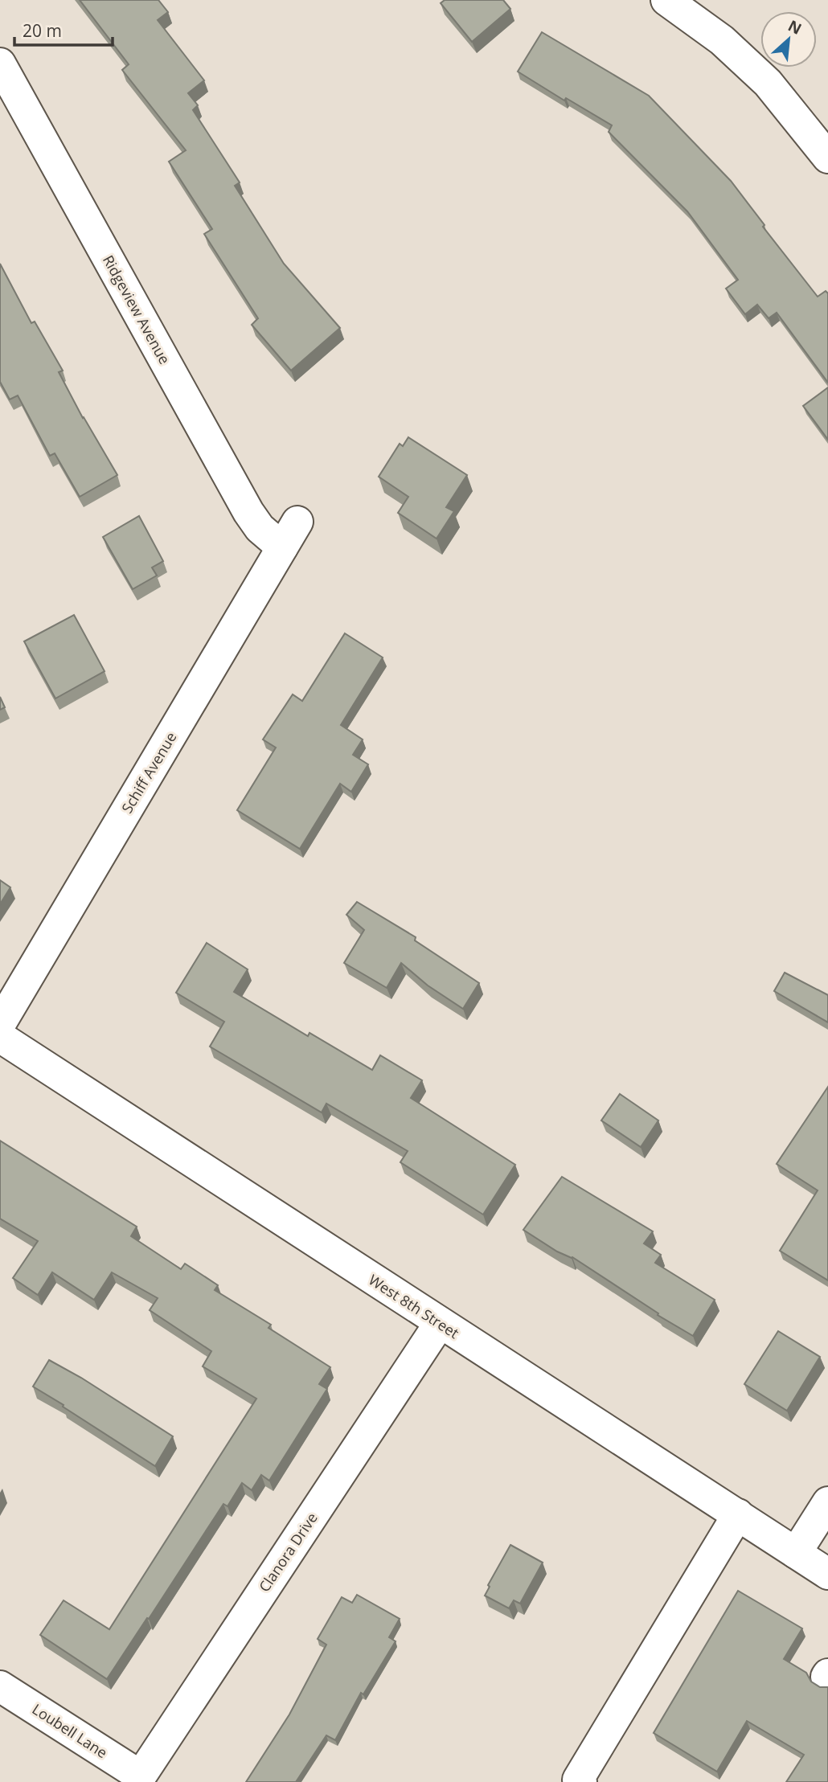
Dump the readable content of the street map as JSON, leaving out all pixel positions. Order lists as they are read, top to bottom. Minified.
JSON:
{"streets":{"street":["Ridgeview Avenue","Schiff Avenue","West 8th Street","Clanora Drive","Loubell Lane"]},"crossings":[["Ridgeview Avenue","Schiff Avenue"],["West 8th Street","Clanora Drive"],["Clanora Drive","Loubell Lane"]],"scale_bar":"20 m","north":"top right"}
